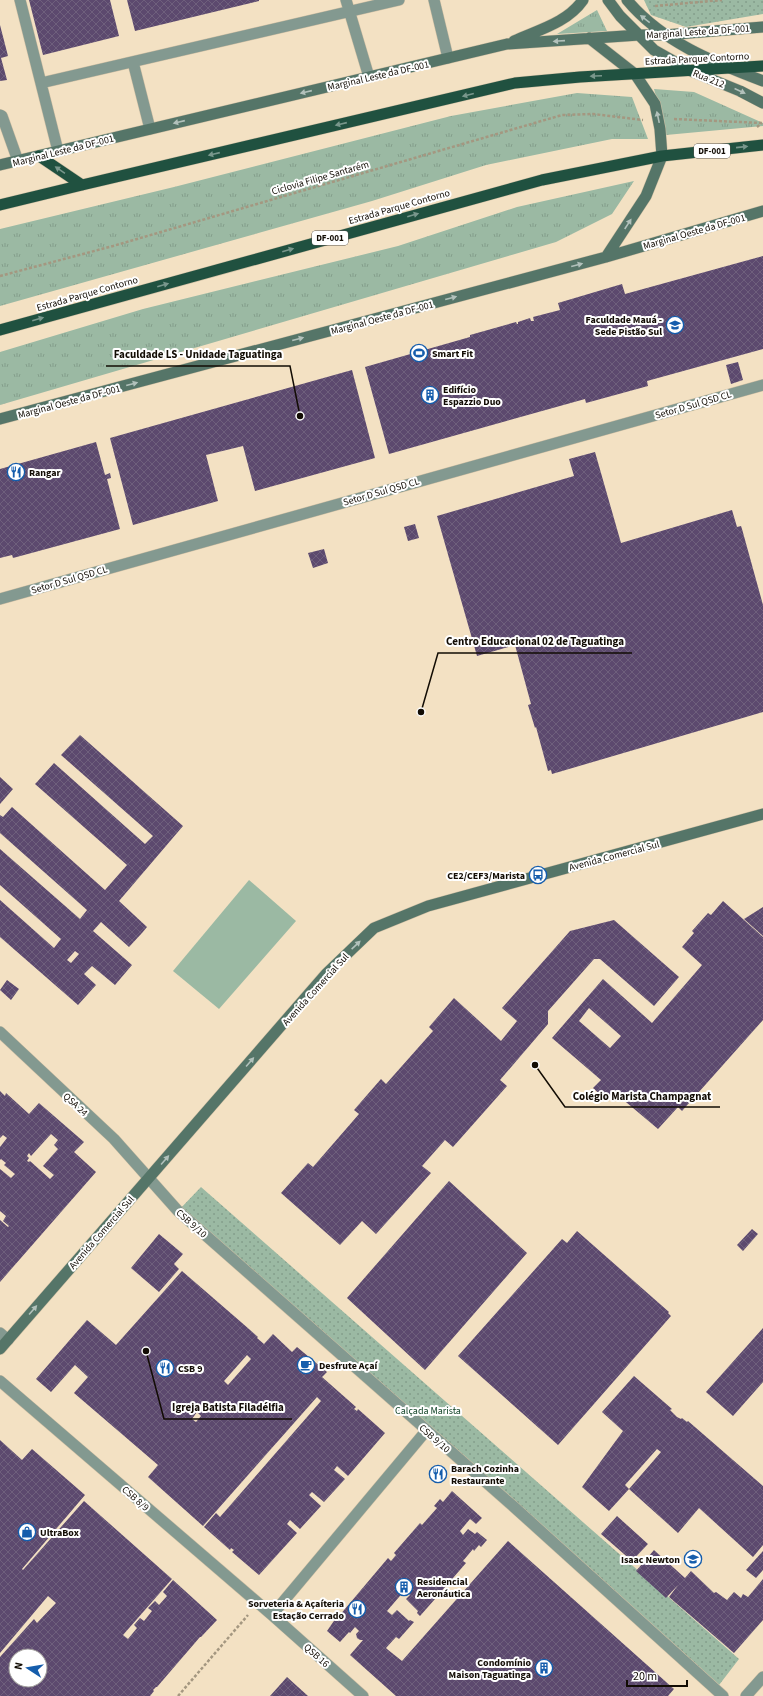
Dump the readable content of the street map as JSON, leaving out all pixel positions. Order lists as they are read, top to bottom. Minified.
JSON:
{"streets":{"highway":["Estrada Parque Contorno","DF-001"],"main road":["Marginal Leste da DF-001","Rua 212","Marginal Oeste da DF-001","Avenida Comercial Sul"],"street":["Setor D Sul QSD CL","QSA 24","CSB 9/10","CSB 8/9","QSB 16"],"path":["Ciclovia Filipe Santarém"]},"crossings":[["Marginal Leste da DF-001","Rua 212"],["Estrada Parque Contorno","Rua 212"],["Avenida Comercial Sul","QSA 24"],["Avenida Comercial Sul","CSB 9/10"],["QSA 24","CSB 9/10"],["CSB 8/9","QSB 16"]],"one_way":["Marginal Leste da DF-001","Marginal Oeste da DF-001","Avenida Comercial Sul"],"parks":["Calçada Marista"],"places":{"school or university":["Faculdade Mauá - Sede Pistão Sul","Isaac Newton"],"sports":["Smart Fit"],"building":["Edifício Espazzio Duo","Residencial Aeronáutica","Condomínio Maison Taguatinga"],"other":["Faculdade LS - Unidade Taguatinga","Centro Educacional 02 de Taguatinga","Colégio Marista Champagnat","Igreja Batista Filadélfia"],"restaurant":["Rangar","CSB 9","Barach Cozinha Restaurante","Sorveteria & Açaíteria Estação Cerrado"],"bus stop":["CE2/CEF3/Marista"],"cafe":["Desfrute Açaí"],"shop":["UltraBox"]},"scale_bar":"20 m","north":"left"}
